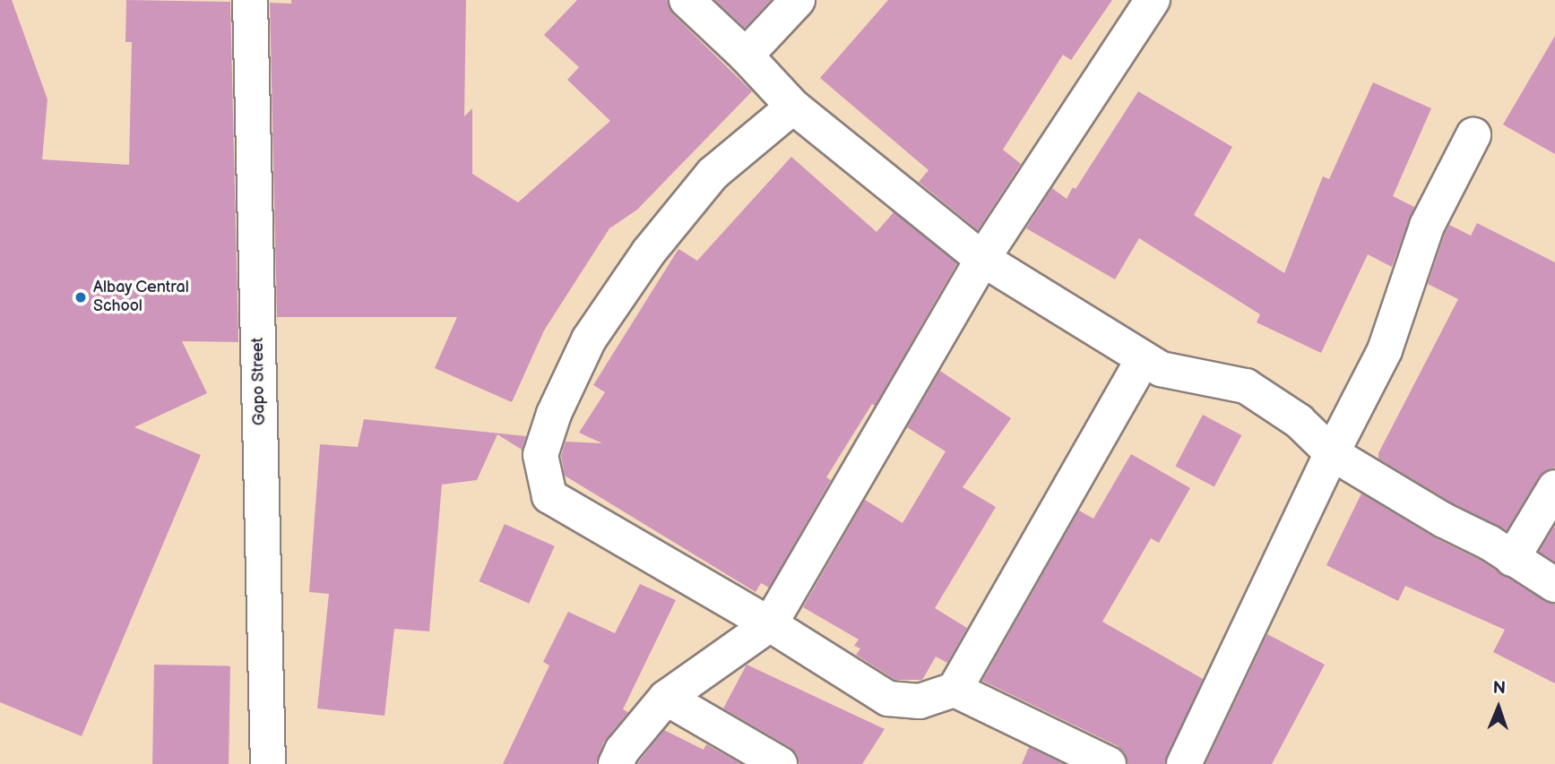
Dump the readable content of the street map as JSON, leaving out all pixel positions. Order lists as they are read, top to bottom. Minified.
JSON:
{"streets":{"street":["Gapo Street"]},"places":["Albay Central School"],"north":"top"}
